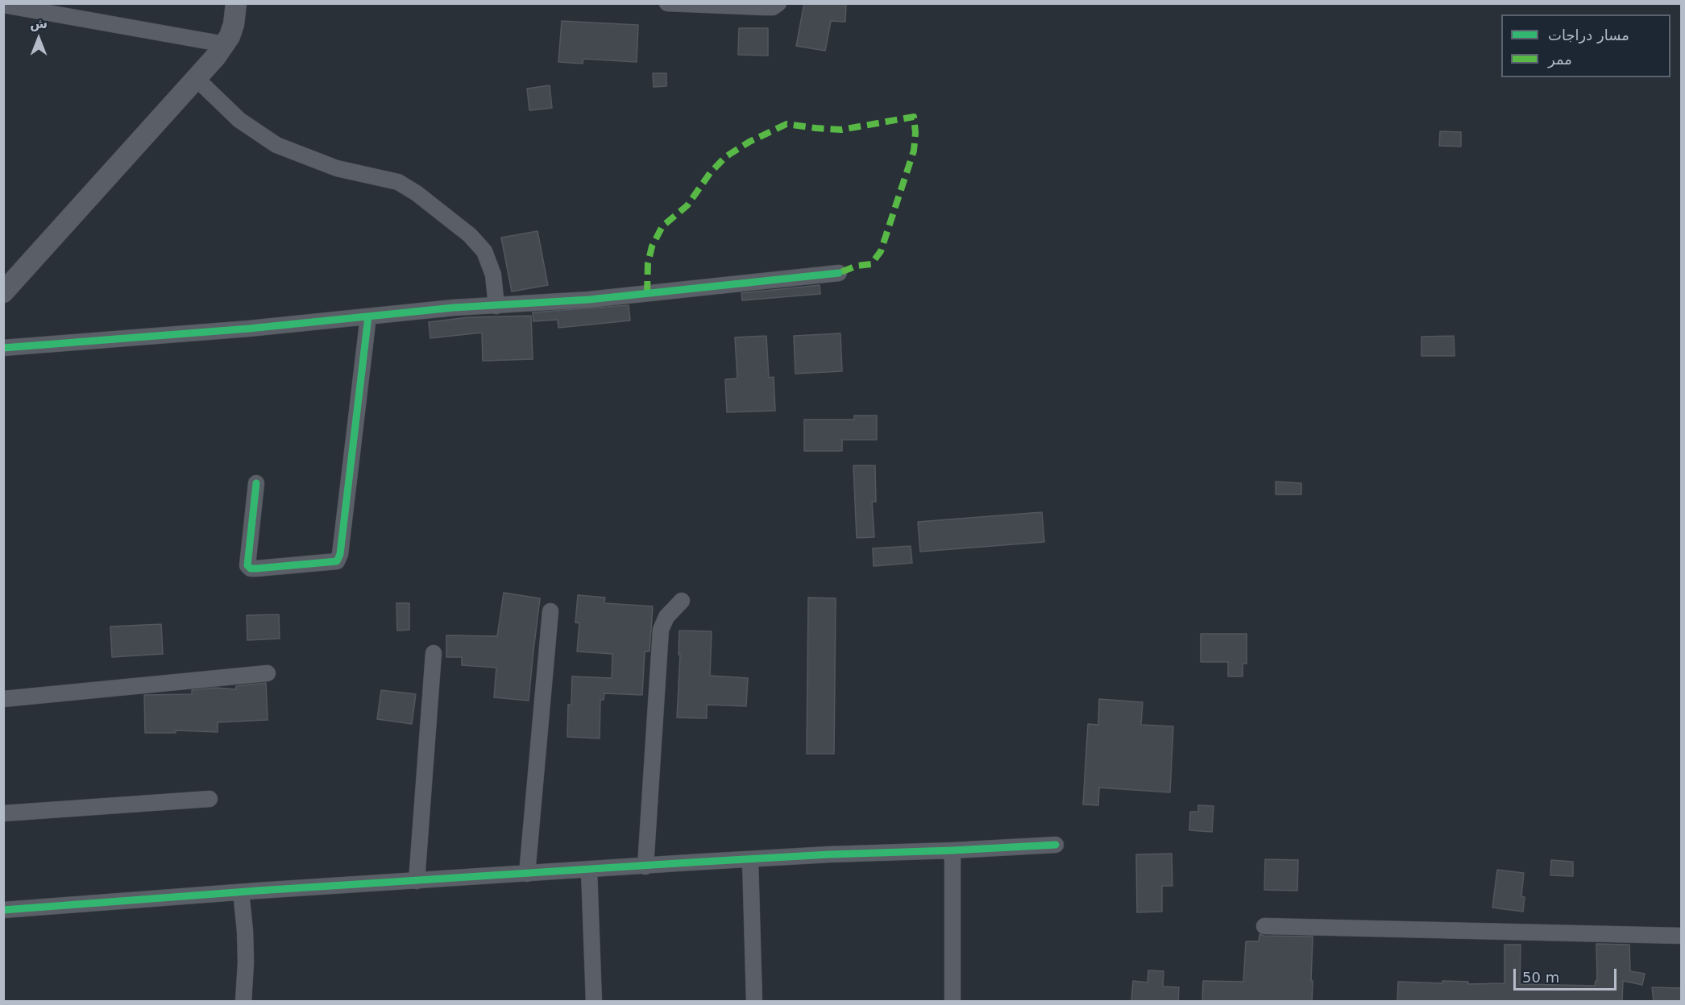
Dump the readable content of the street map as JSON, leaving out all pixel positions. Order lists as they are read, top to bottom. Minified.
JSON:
{"legend":["مسار دراجات","ممر"],"scale_bar":"50 m","north":"top"}
